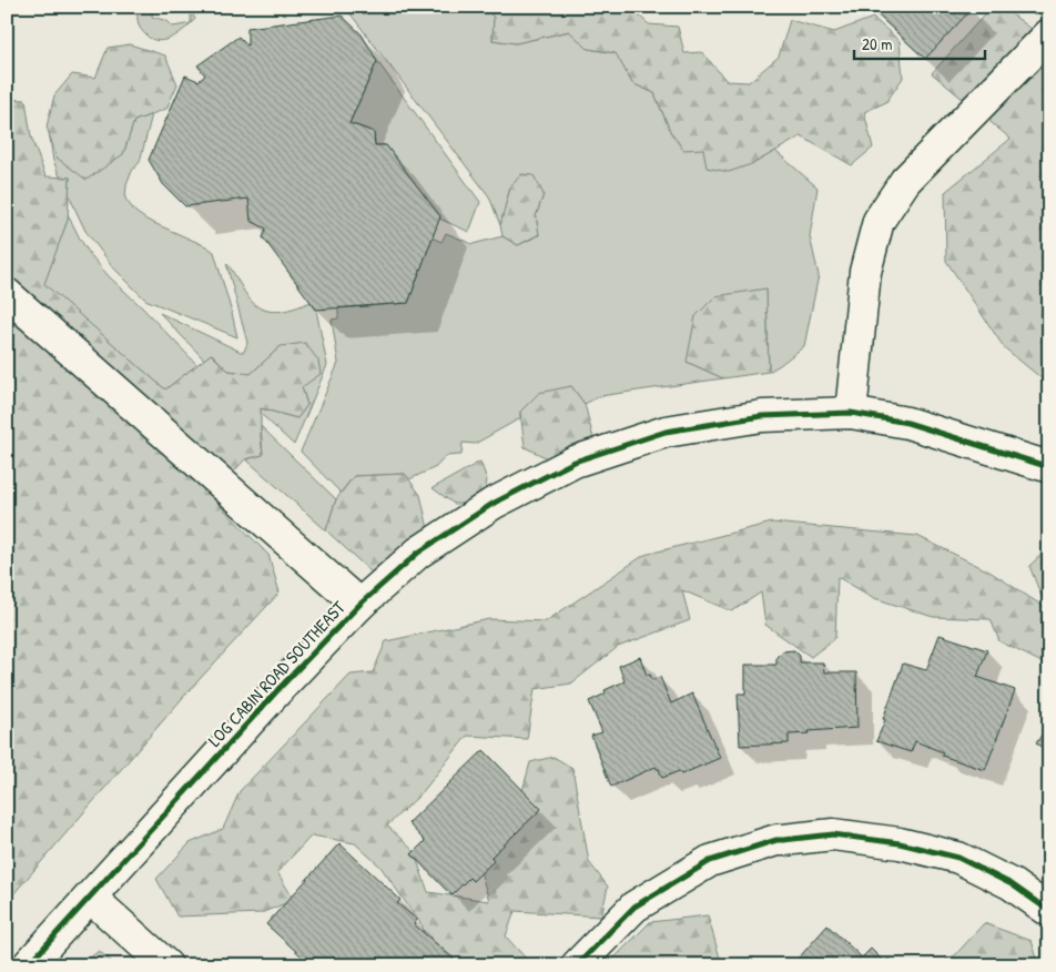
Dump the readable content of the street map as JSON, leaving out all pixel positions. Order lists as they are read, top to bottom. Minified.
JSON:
{"streets":{"street":["LOG CABIN ROAD SOUTHEAST"]},"scale_bar":"20 m"}
